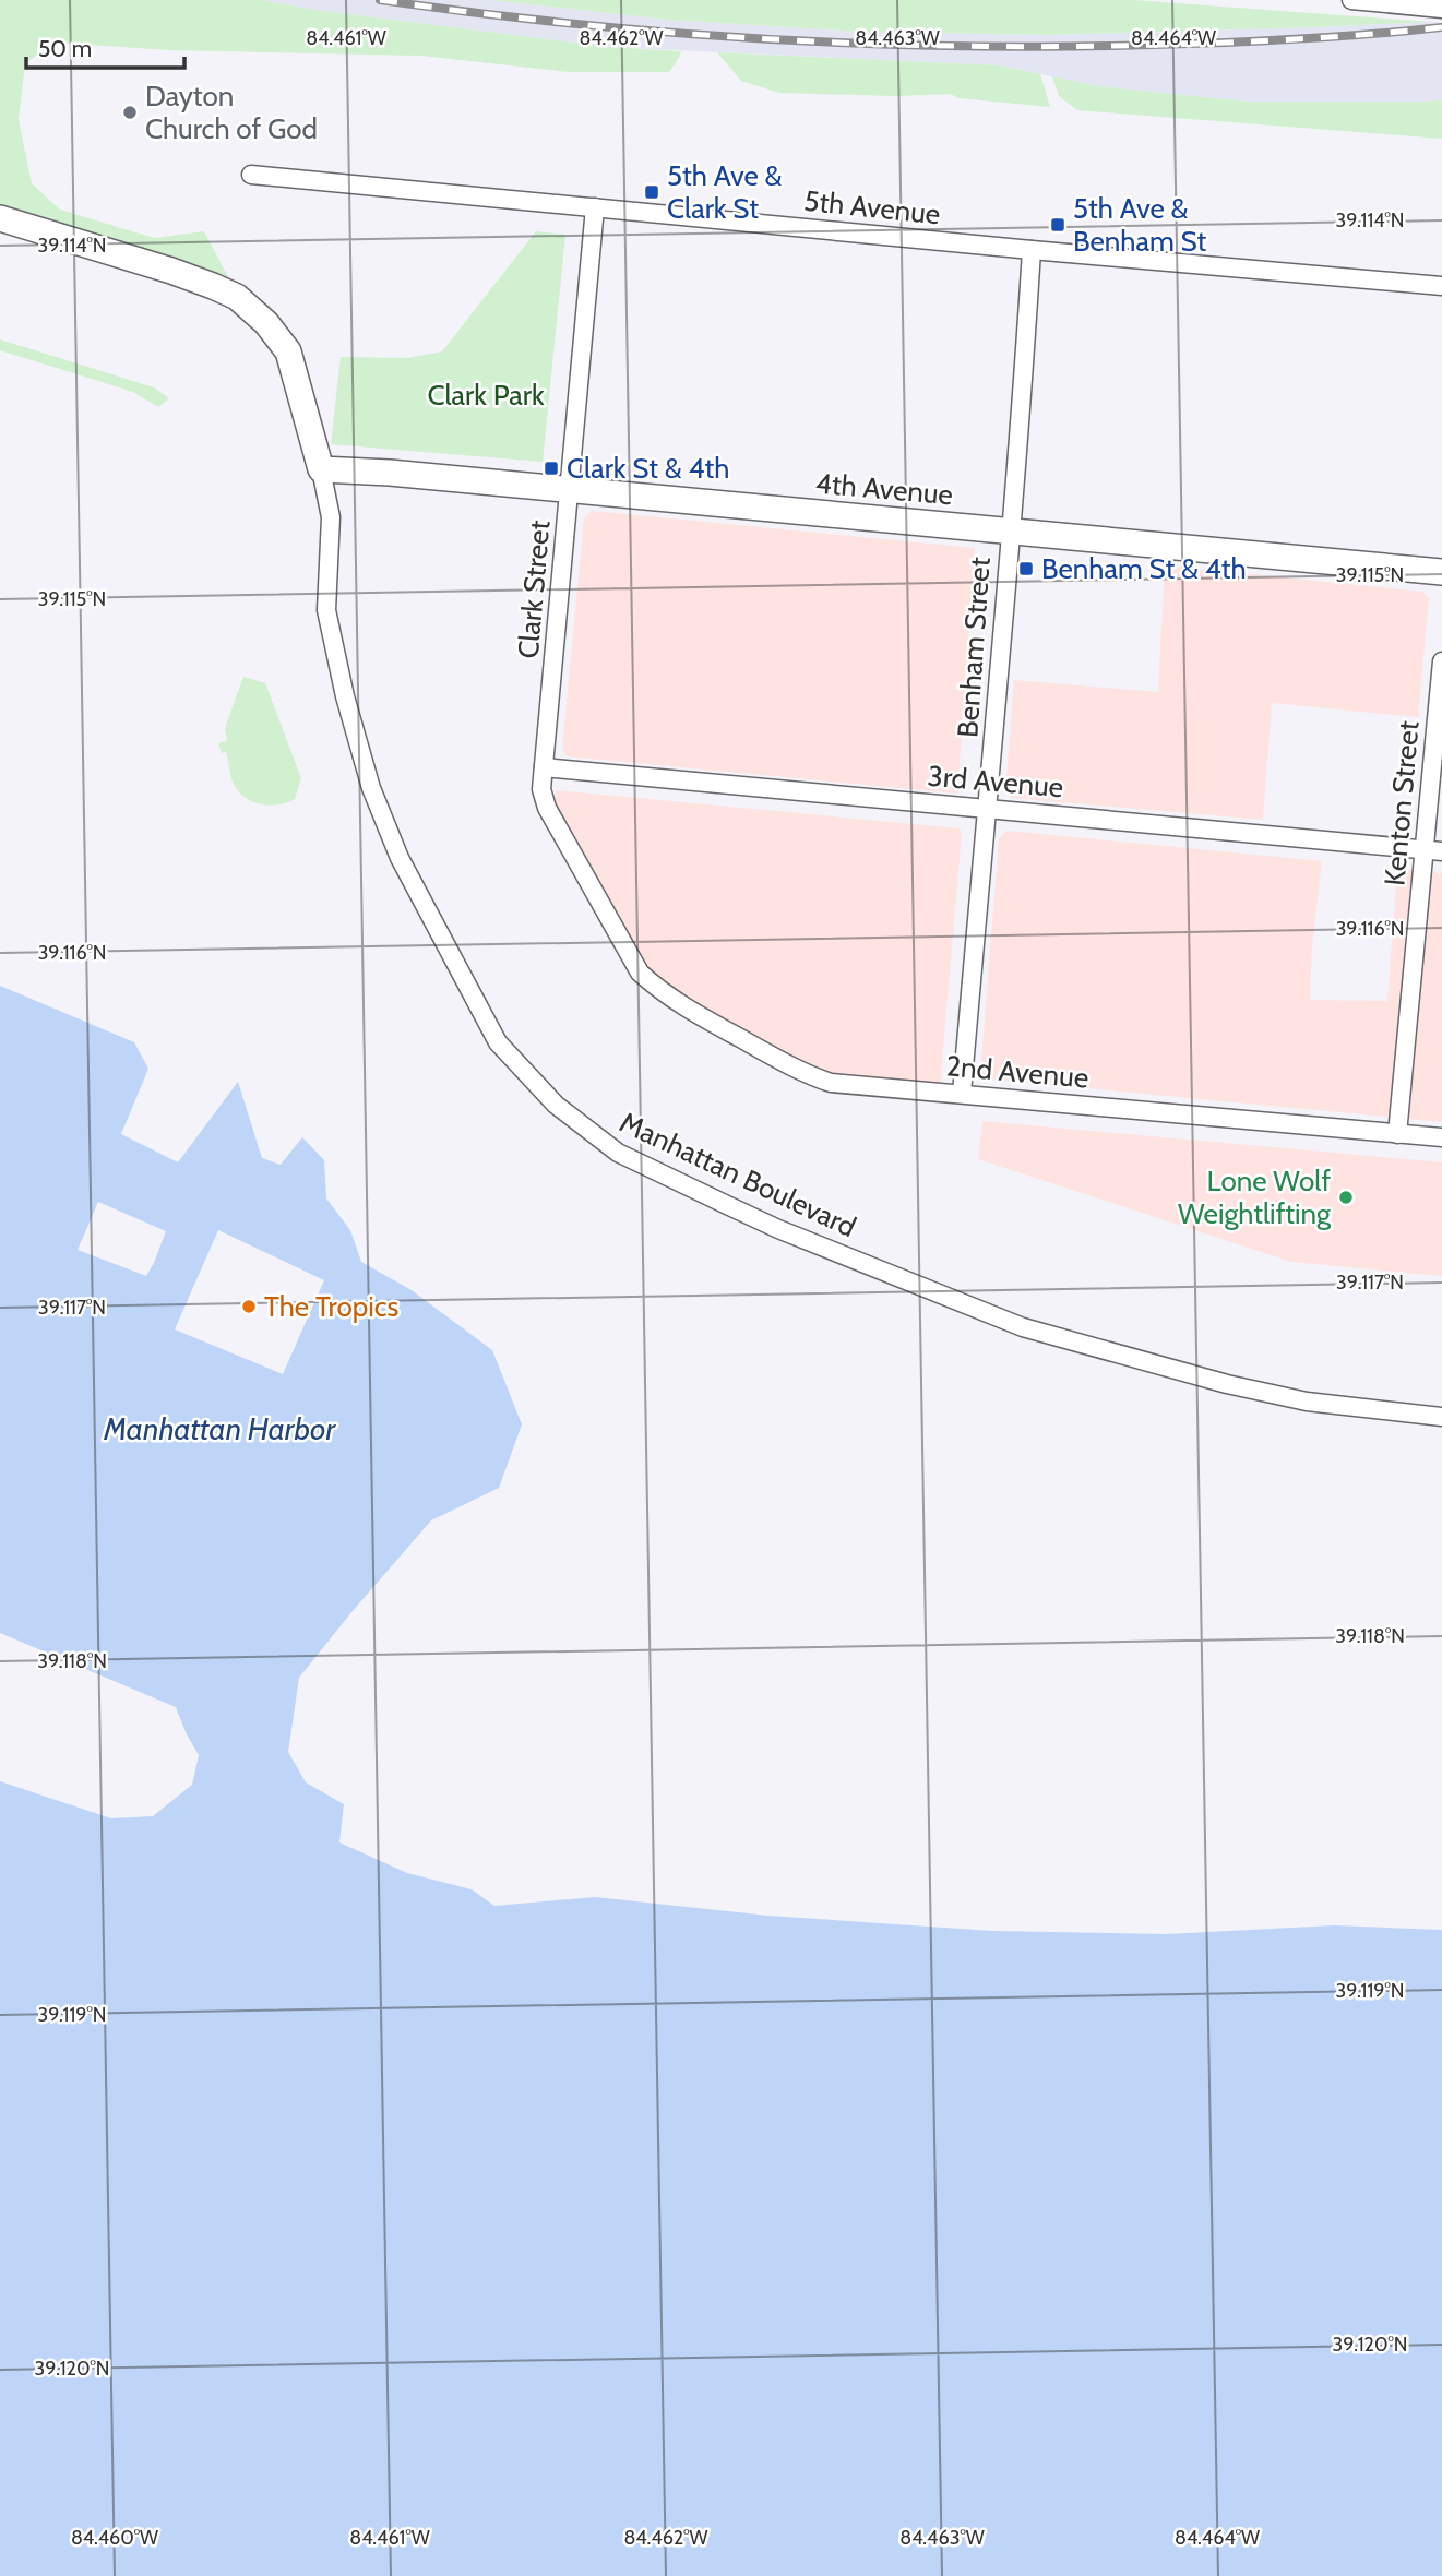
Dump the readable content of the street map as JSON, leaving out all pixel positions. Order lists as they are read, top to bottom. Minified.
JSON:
{"streets":{"street":["5th Avenue","4th Avenue","Clark Street","Benham Street","3rd Avenue","Kenton Street","2nd Avenue","Manhattan Boulevard"]},"crossings":[["5th Avenue","Clark Street"],["5th Avenue","Benham Street"],["4th Avenue","Clark Street"],["4th Avenue","Benham Street"],["4th Avenue","Manhattan Boulevard"],["Clark Street","3rd Avenue"],["Clark Street","2nd Avenue"],["Benham Street","3rd Avenue"],["Benham Street","2nd Avenue"],["3rd Avenue","Kenton Street"],["Kenton Street","2nd Avenue"]],"water":["Manhattan Harbor"],"parks":["Clark Park"],"places":{"other":["Dayton Church of God","Lone Wolf Weightlifting","The Tropics"],"transit":["5th Ave & Clark St","5th Ave & Benham St","Clark St & 4th","Benham St & 4th"]},"scale_bar":"50 m","coordinates":["84.461°W","84.462°W","84.463°W","84.464°W","39.114°N","39.115°N","39.116°N","39.117°N","39.118°N","39.119°N","39.120°N","84.460°W"]}
